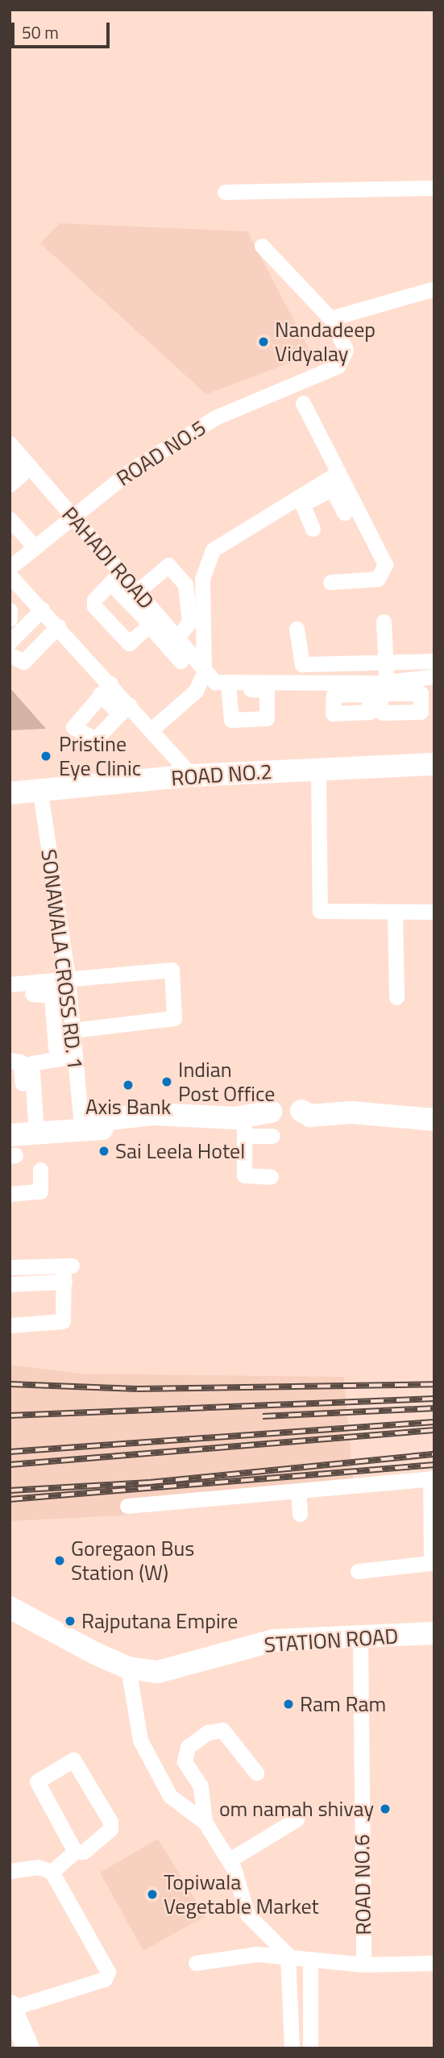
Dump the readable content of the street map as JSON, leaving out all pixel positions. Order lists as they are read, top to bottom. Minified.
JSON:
{"streets":{"street":["ROAD NO.5","PAHADI ROAD","ROAD NO.2","SONAWALA CROSS RD. 1","STATION ROAD","ROAD NO.6"]},"crossings":[["ROAD NO.5","PAHADI ROAD"],["ROAD NO.2","SONAWALA CROSS RD. 1"],["STATION ROAD","ROAD NO.6"]],"places":["Nandadeep Vidyalay","Pristine Eye Clinic","Indian Post Office","Axis Bank","Sai Leela Hotel","Goregaon Bus Station (W)","Rajputana Empire","Ram Ram","om namah shivay","Topiwala Vegetable Market"],"scale_bar":"50 m"}
